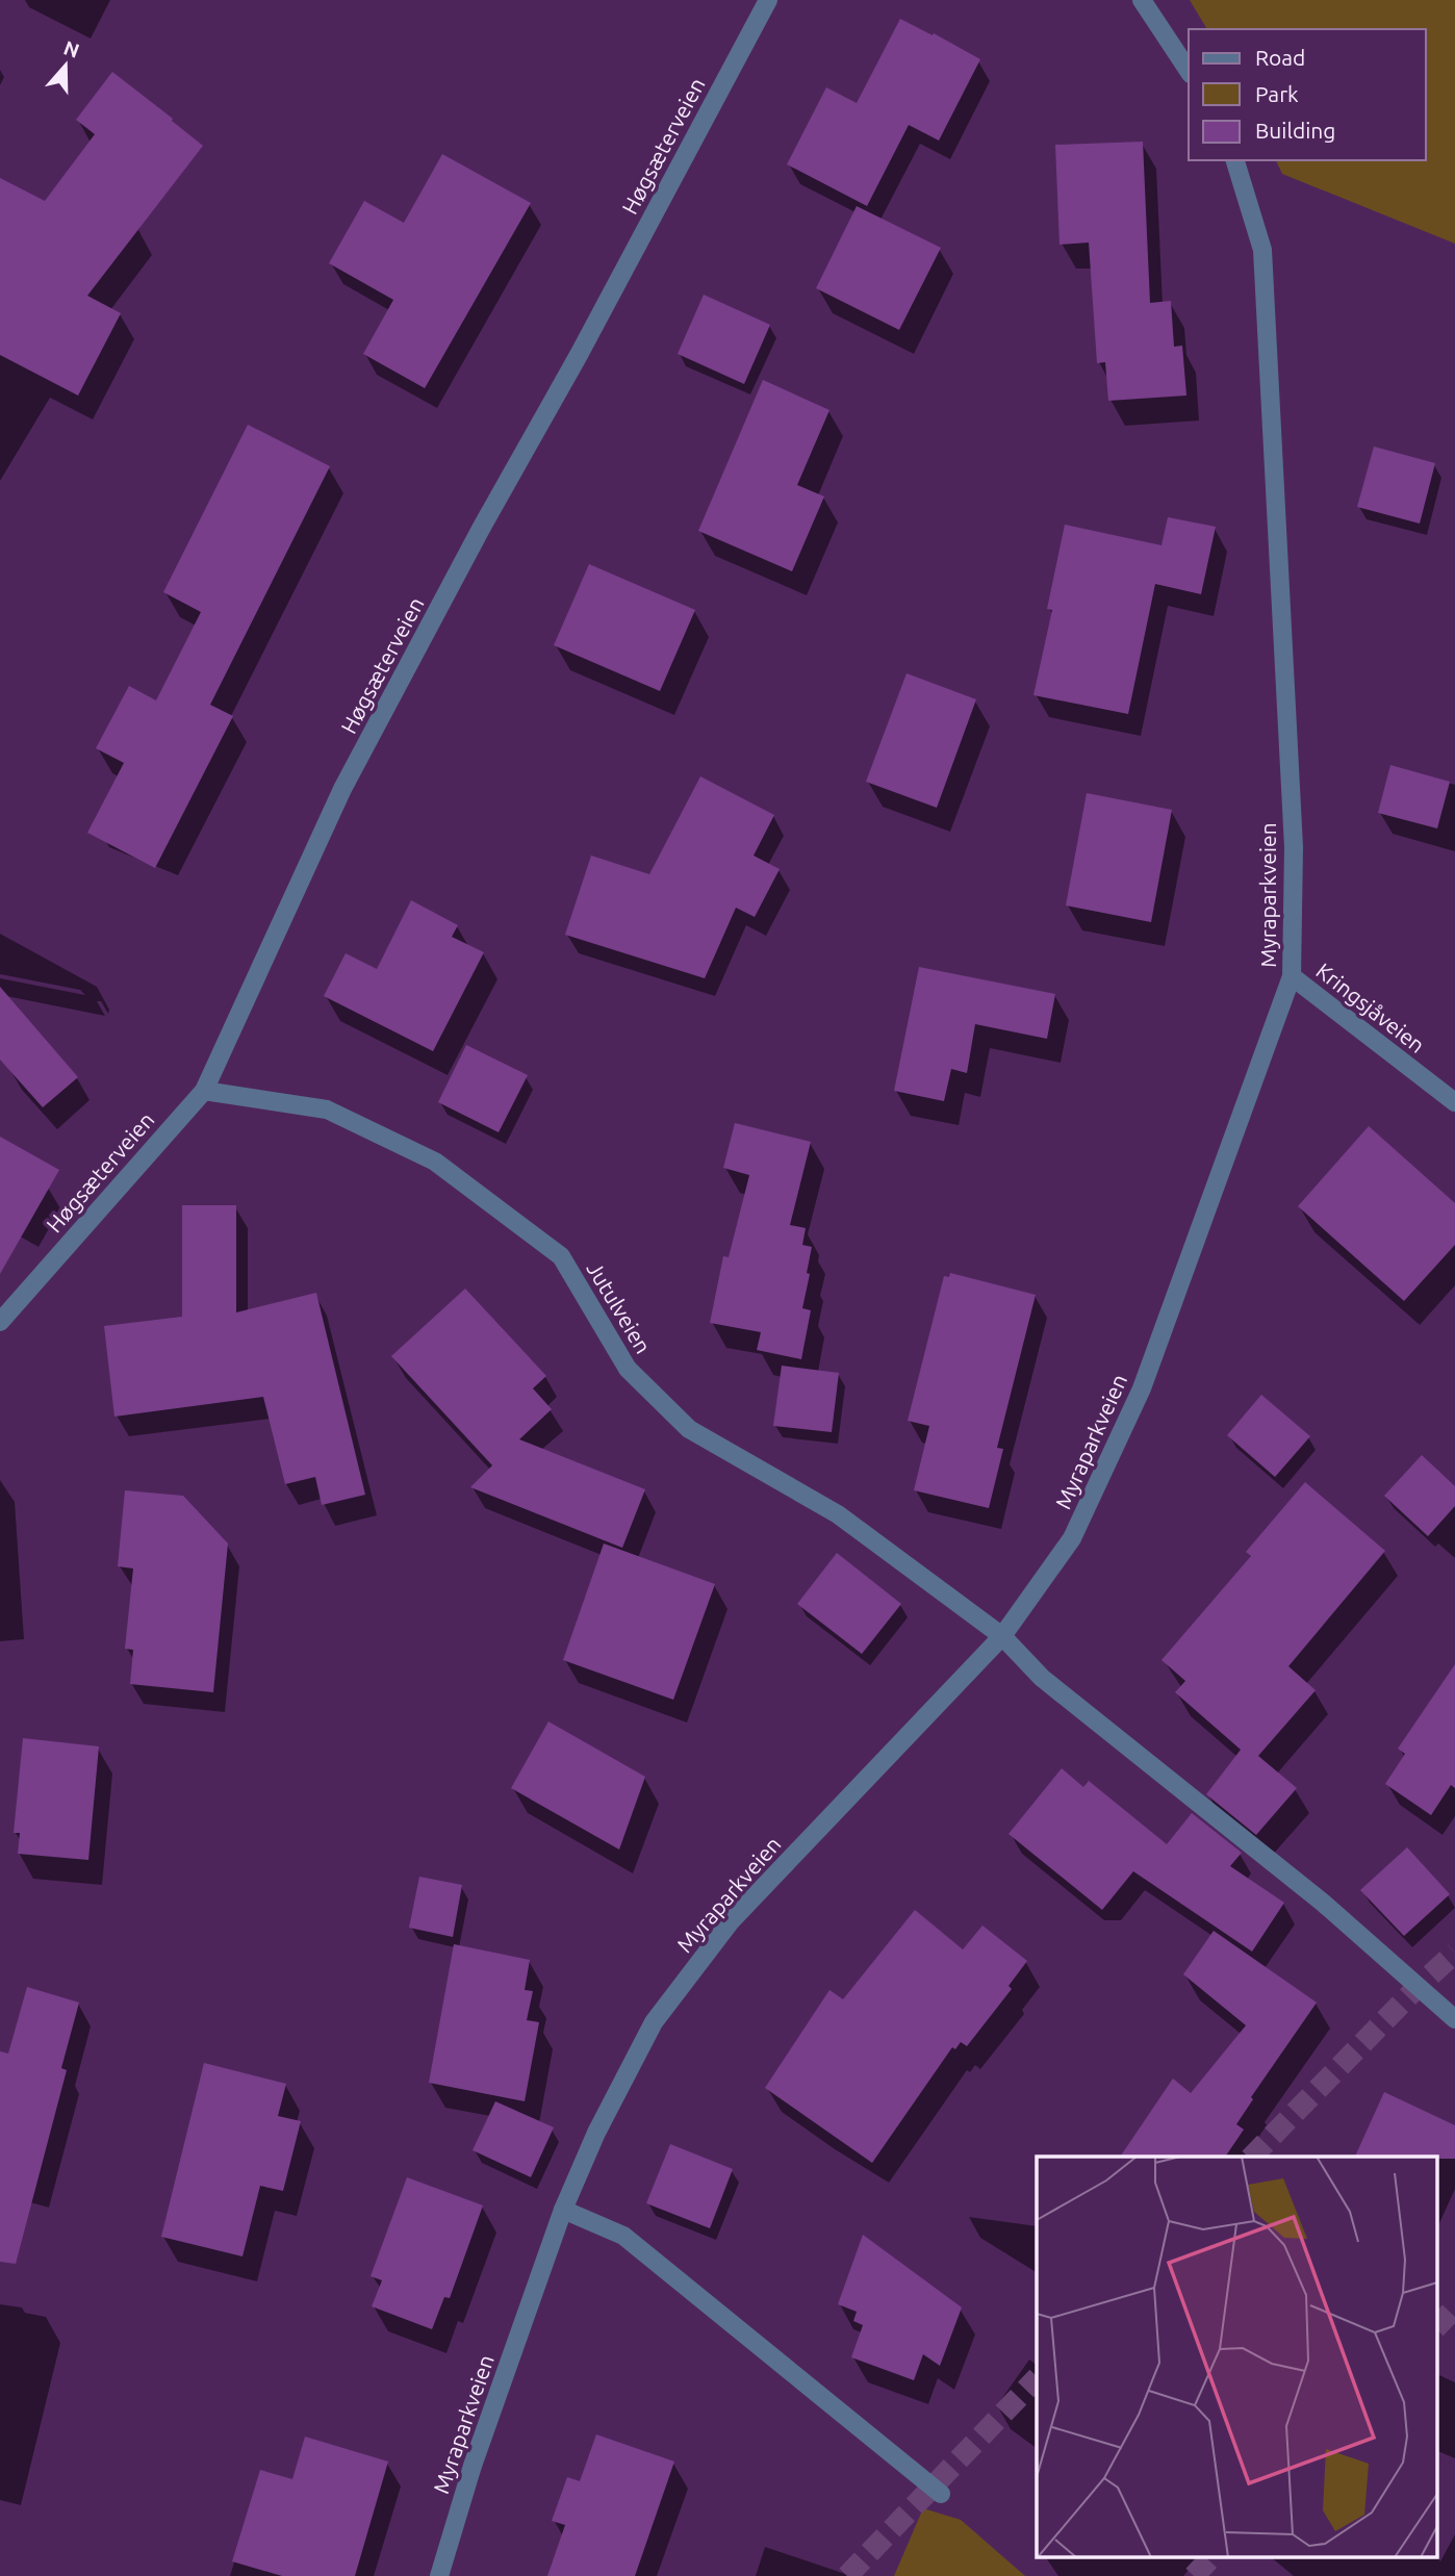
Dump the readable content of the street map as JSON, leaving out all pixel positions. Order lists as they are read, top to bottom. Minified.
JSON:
{"streets":{"street":["Høgsæterveien","Myraparkveien","Kringsjåveien","Jutulveien"]},"crossings":[["Høgsæterveien","Jutulveien"],["Myraparkveien","Kringsjåveien"],["Myraparkveien","Jutulveien"]],"legend":["Road","Park","Building"],"north":"top"}
